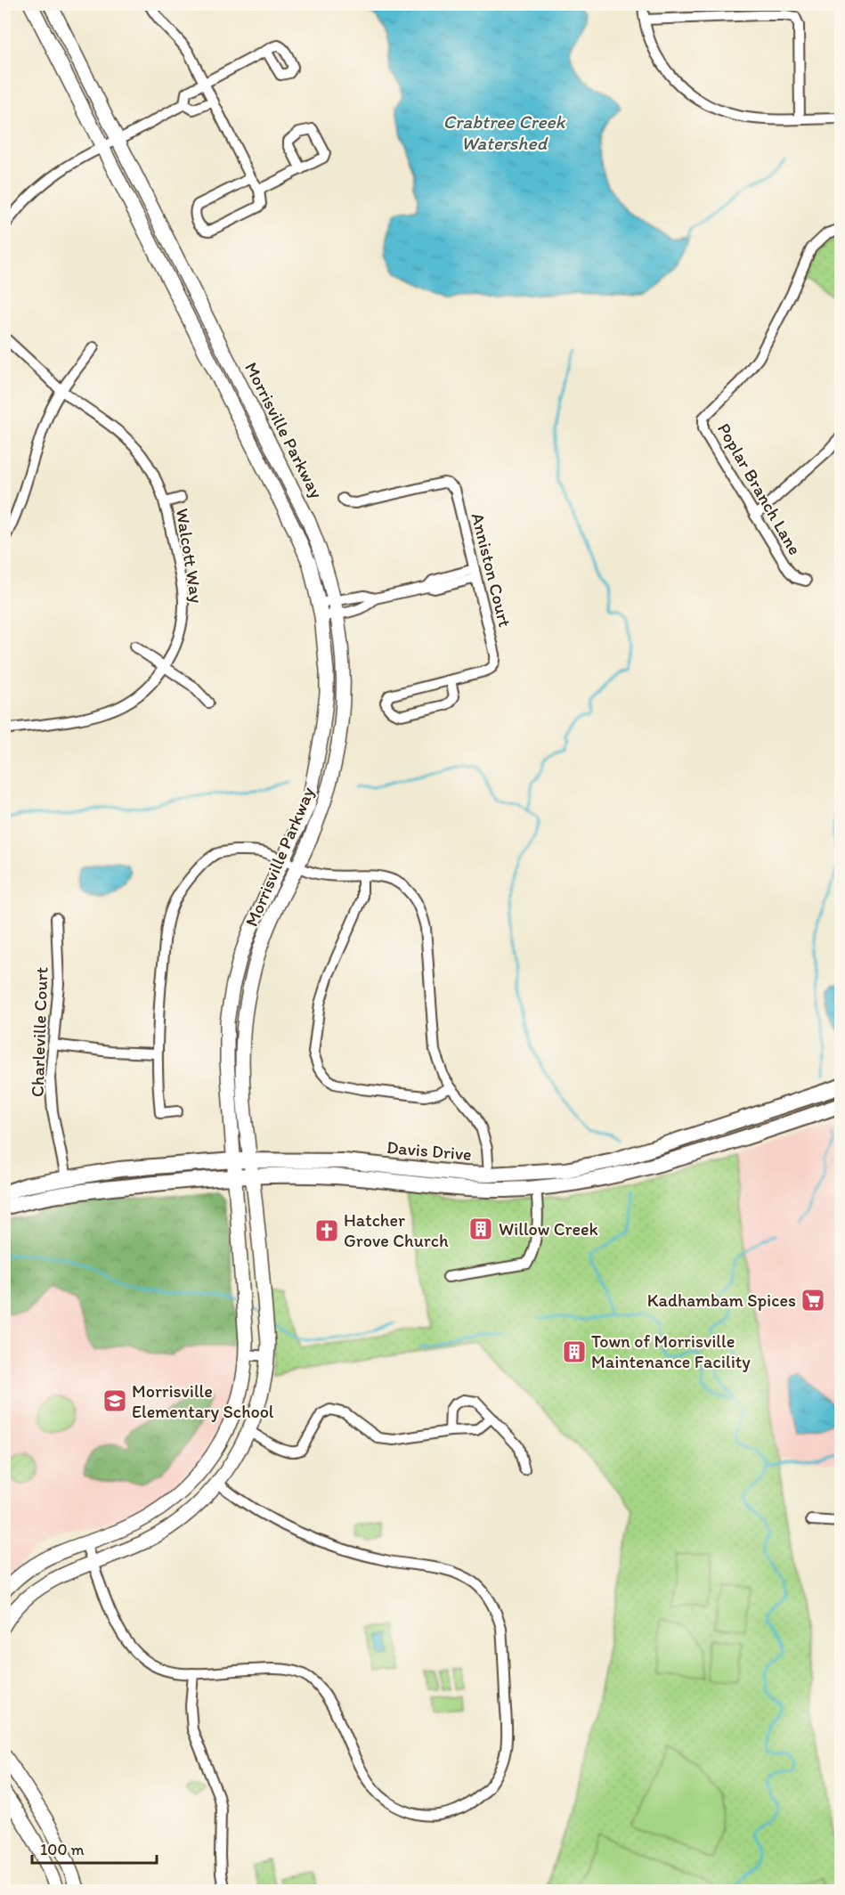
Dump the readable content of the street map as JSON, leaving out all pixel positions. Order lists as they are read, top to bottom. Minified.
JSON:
{"streets":{"main road":["Morrisville Parkway","Davis Drive"],"street":["Poplar Branch Lane","Walcott Way","Anniston Court","Charleville Court"]},"crossings":[["Morrisville Parkway","Davis Drive"],["Charleville Court","Davis Drive"]],"water":["Crabtree Creek Watershed"],"places":{"building":["Willow Creek","Town of Morrisville Maintenance Facility"],"church":["Hatcher Grove Church"],"supermarket":["Kadhambam Spices"],"school or university":["Morrisville Elementary School"]},"scale_bar":"100 m"}
